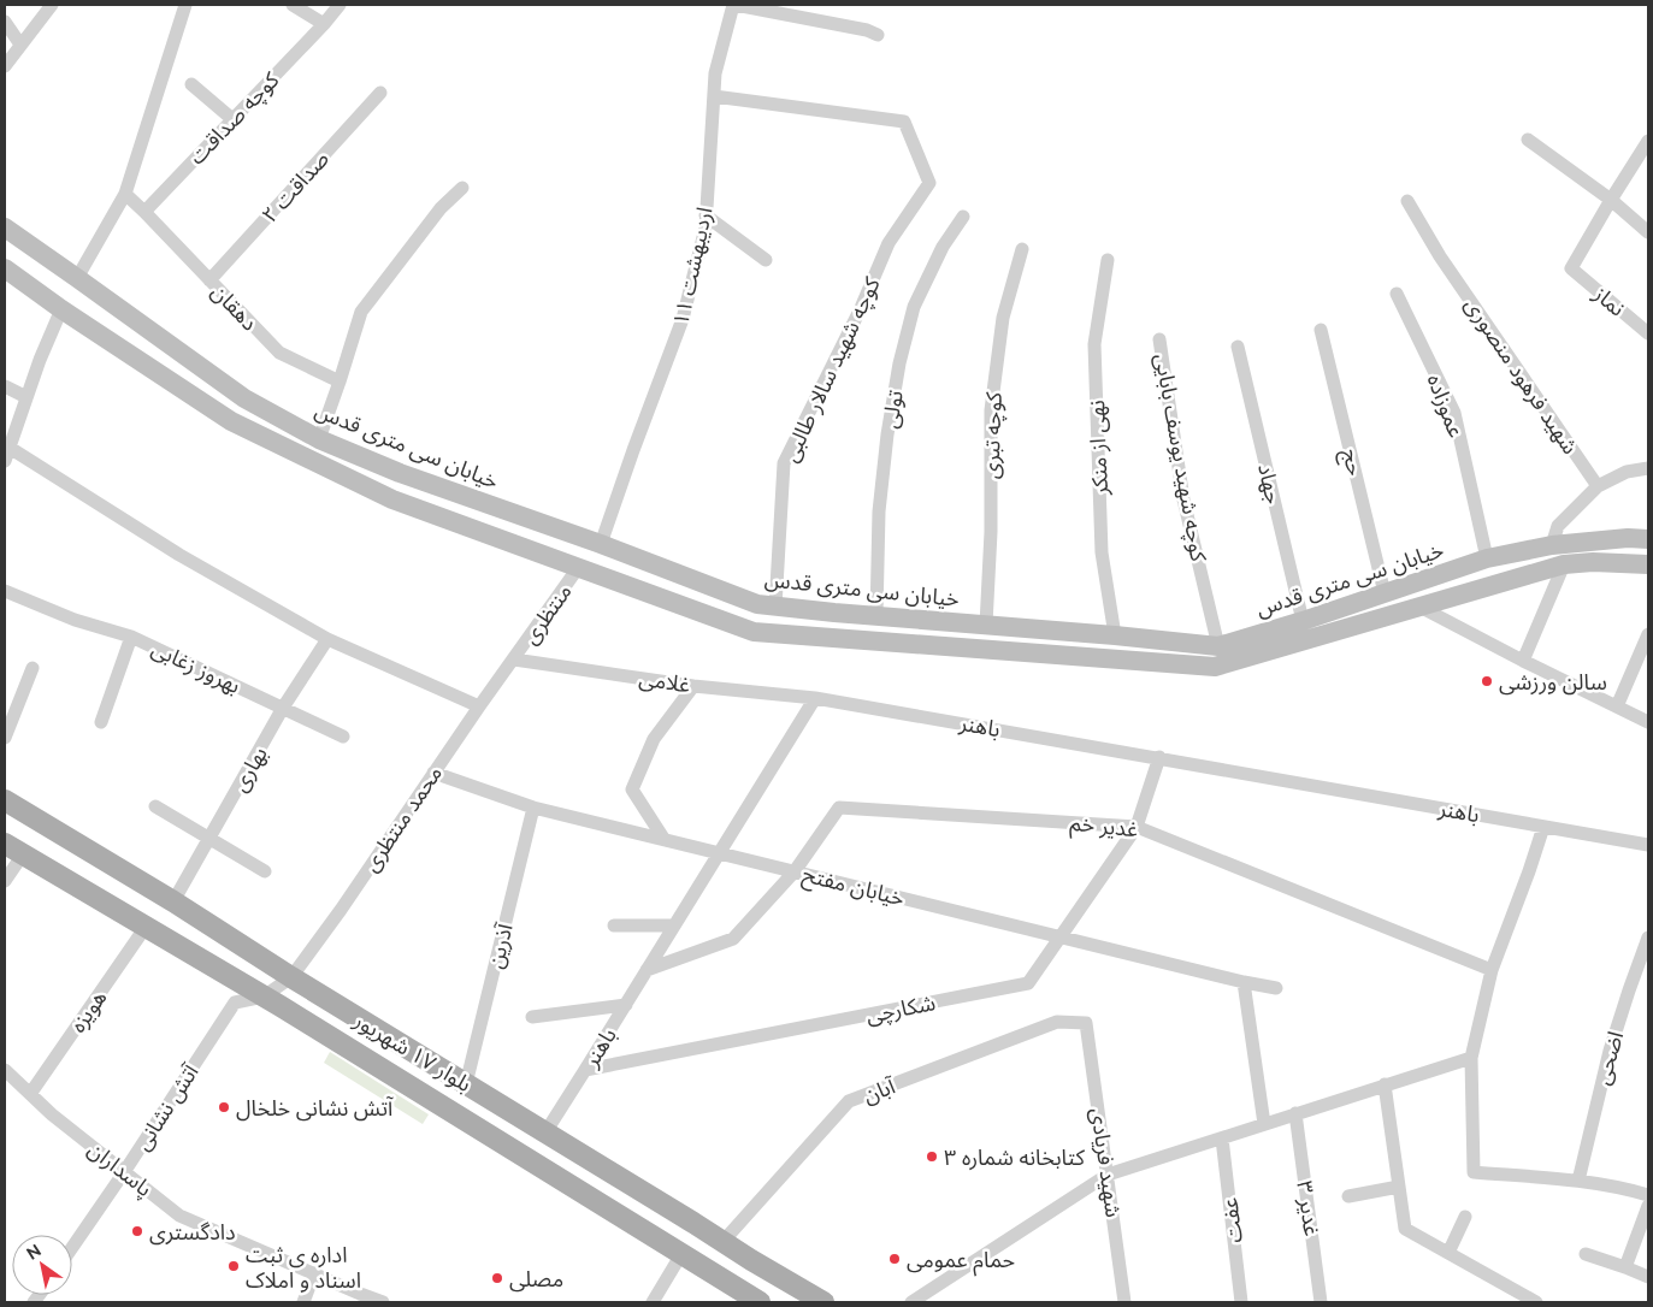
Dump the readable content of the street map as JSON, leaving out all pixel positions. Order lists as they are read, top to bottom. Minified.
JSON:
{"streets":{"main road":["خیابان سی متری قدس","بلوار ١٧ شهریور"],"street":["کوچه صداقت","صداقت ۲","۱۱ اردیبهشت","نماز","دهقان","کوچه شهید سالار طالبی","شهید فرهود منصوری","عموزاده","تولی","کوچه تبری","نهی از منکر","کوچه شهید یوسف بابایی","حج","جهاد","منتظری","بهروز زغابی","غلامی","باهنر","بهاری","محمد منتظری","غدیر خم","خیابان مفتح","آذرین","شکارچی","هویزه","اضحی","آبان","آتش نشانی","شهید فریادی","پاسداران","غدیر ۳","عفت"]},"crossings":[["کوچه صداقت","دهقان"],["صداقت ۲","دهقان"],["۱۱ اردیبهشت","کوچه شهید سالار طالبی"],["۱۱ اردیبهشت","خیابان سی متری قدس"],["کوچه شهید سالار طالبی","خیابان سی متری قدس"],["عموزاده","خیابان سی متری قدس"],["تولی","خیابان سی متری قدس"],["کوچه تبری","خیابان سی متری قدس"],["خیابان سی متری قدس","نهی از منکر"],["خیابان سی متری قدس","کوچه شهید یوسف بابایی"],["خیابان سی متری قدس","حج"],["خیابان سی متری قدس","جهاد"],["خیابان سی متری قدس","منتظری"],["منتظری","غلامی"],["منتظری","محمد منتظری"],["بهروز زغابی","بهاری"],["غلامی","باهنر"],["غلامی","محمد منتظری"],["باهنر","خیابان مفتح"],["باهنر","شکارچی"],["باهنر","بلوار ١٧ شهریور"],["بهاری","بلوار ١٧ شهریور"],["محمد منتظری","خیابان مفتح"],["محمد منتظری","بلوار ١٧ شهریور"],["محمد منتظری","آتش نشانی"],["غدیر خم","خیابان مفتح"],["غدیر خم","شکارچی"],["خیابان مفتح","آذرین"],["خیابان مفتح","شکارچی"],["آذرین","بلوار ١٧ شهریور"],["هویزه","بلوار ١٧ شهریور"],["هویزه","پاسداران"],["بلوار ١٧ شهریور","آبان"],["بلوار ١٧ شهریور","آتش نشانی"],["آبان","شهید فریادی"],["آتش نشانی","پاسداران"]],"places":["سالن ورزشی","آتش نشانی خلخال","کتابخانه شماره ۳","دادگستری","حمام عمومی","اداره ی ثبت اسناد و املاک","مصلی"],"north":"top left"}
